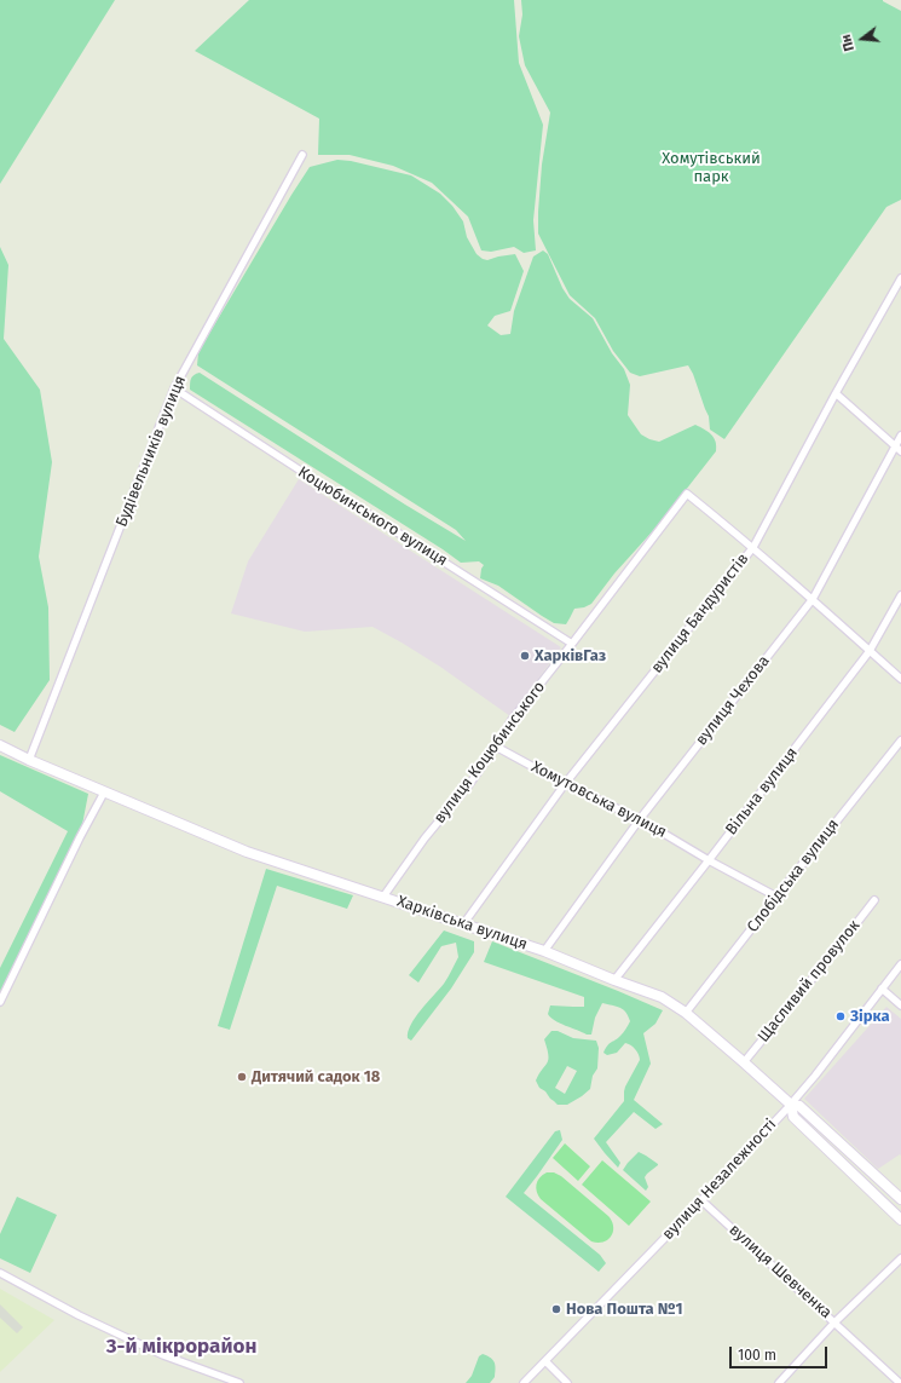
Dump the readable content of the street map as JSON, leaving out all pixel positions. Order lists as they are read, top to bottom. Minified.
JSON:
{"streets":{"street":["Будівельників вулиця","Коцюбинського вулиця","вулиця Бандуристів","вулиця Чехова","вулиця Коцюбинського","Вільна вулиця","Хомутовська вулиця","Слобідська вулиця","Харківська вулиця","Щасливий провулок","вулиця Незалежності","вулиця Шевченка"]},"crossings":[["Будівельників вулиця","Коцюбинського вулиця"],["Будівельників вулиця","Харківська вулиця"],["Коцюбинського вулиця","вулиця Коцюбинського"],["вулиця Бандуристів","вулиця Коцюбинського"],["вулиця Бандуристів","Хомутовська вулиця"],["вулиця Бандуристів","Харківська вулиця"],["вулиця Чехова","Хомутовська вулиця"],["вулиця Чехова","Харківська вулиця"],["вулиця Коцюбинського","Хомутовська вулиця"],["вулиця Коцюбинського","Харківська вулиця"],["Вільна вулиця","Хомутовська вулиця"],["Вільна вулиця","Харківська вулиця"],["Хомутовська вулиця","Слобідська вулиця"],["Слобідська вулиця","Харківська вулиця"],["Харківська вулиця","Щасливий провулок"],["Харківська вулиця","вулиця Незалежності"],["вулиця Незалежності","вулиця Шевченка"]],"districts":["3-й мікрорайон"],"parks":["Хомутівський парк"],"places":["ХарківГаз","Зірка","Дитячий садок 18","Нова Пошта №1"],"scale_bar":"100 m","north":"left"}
